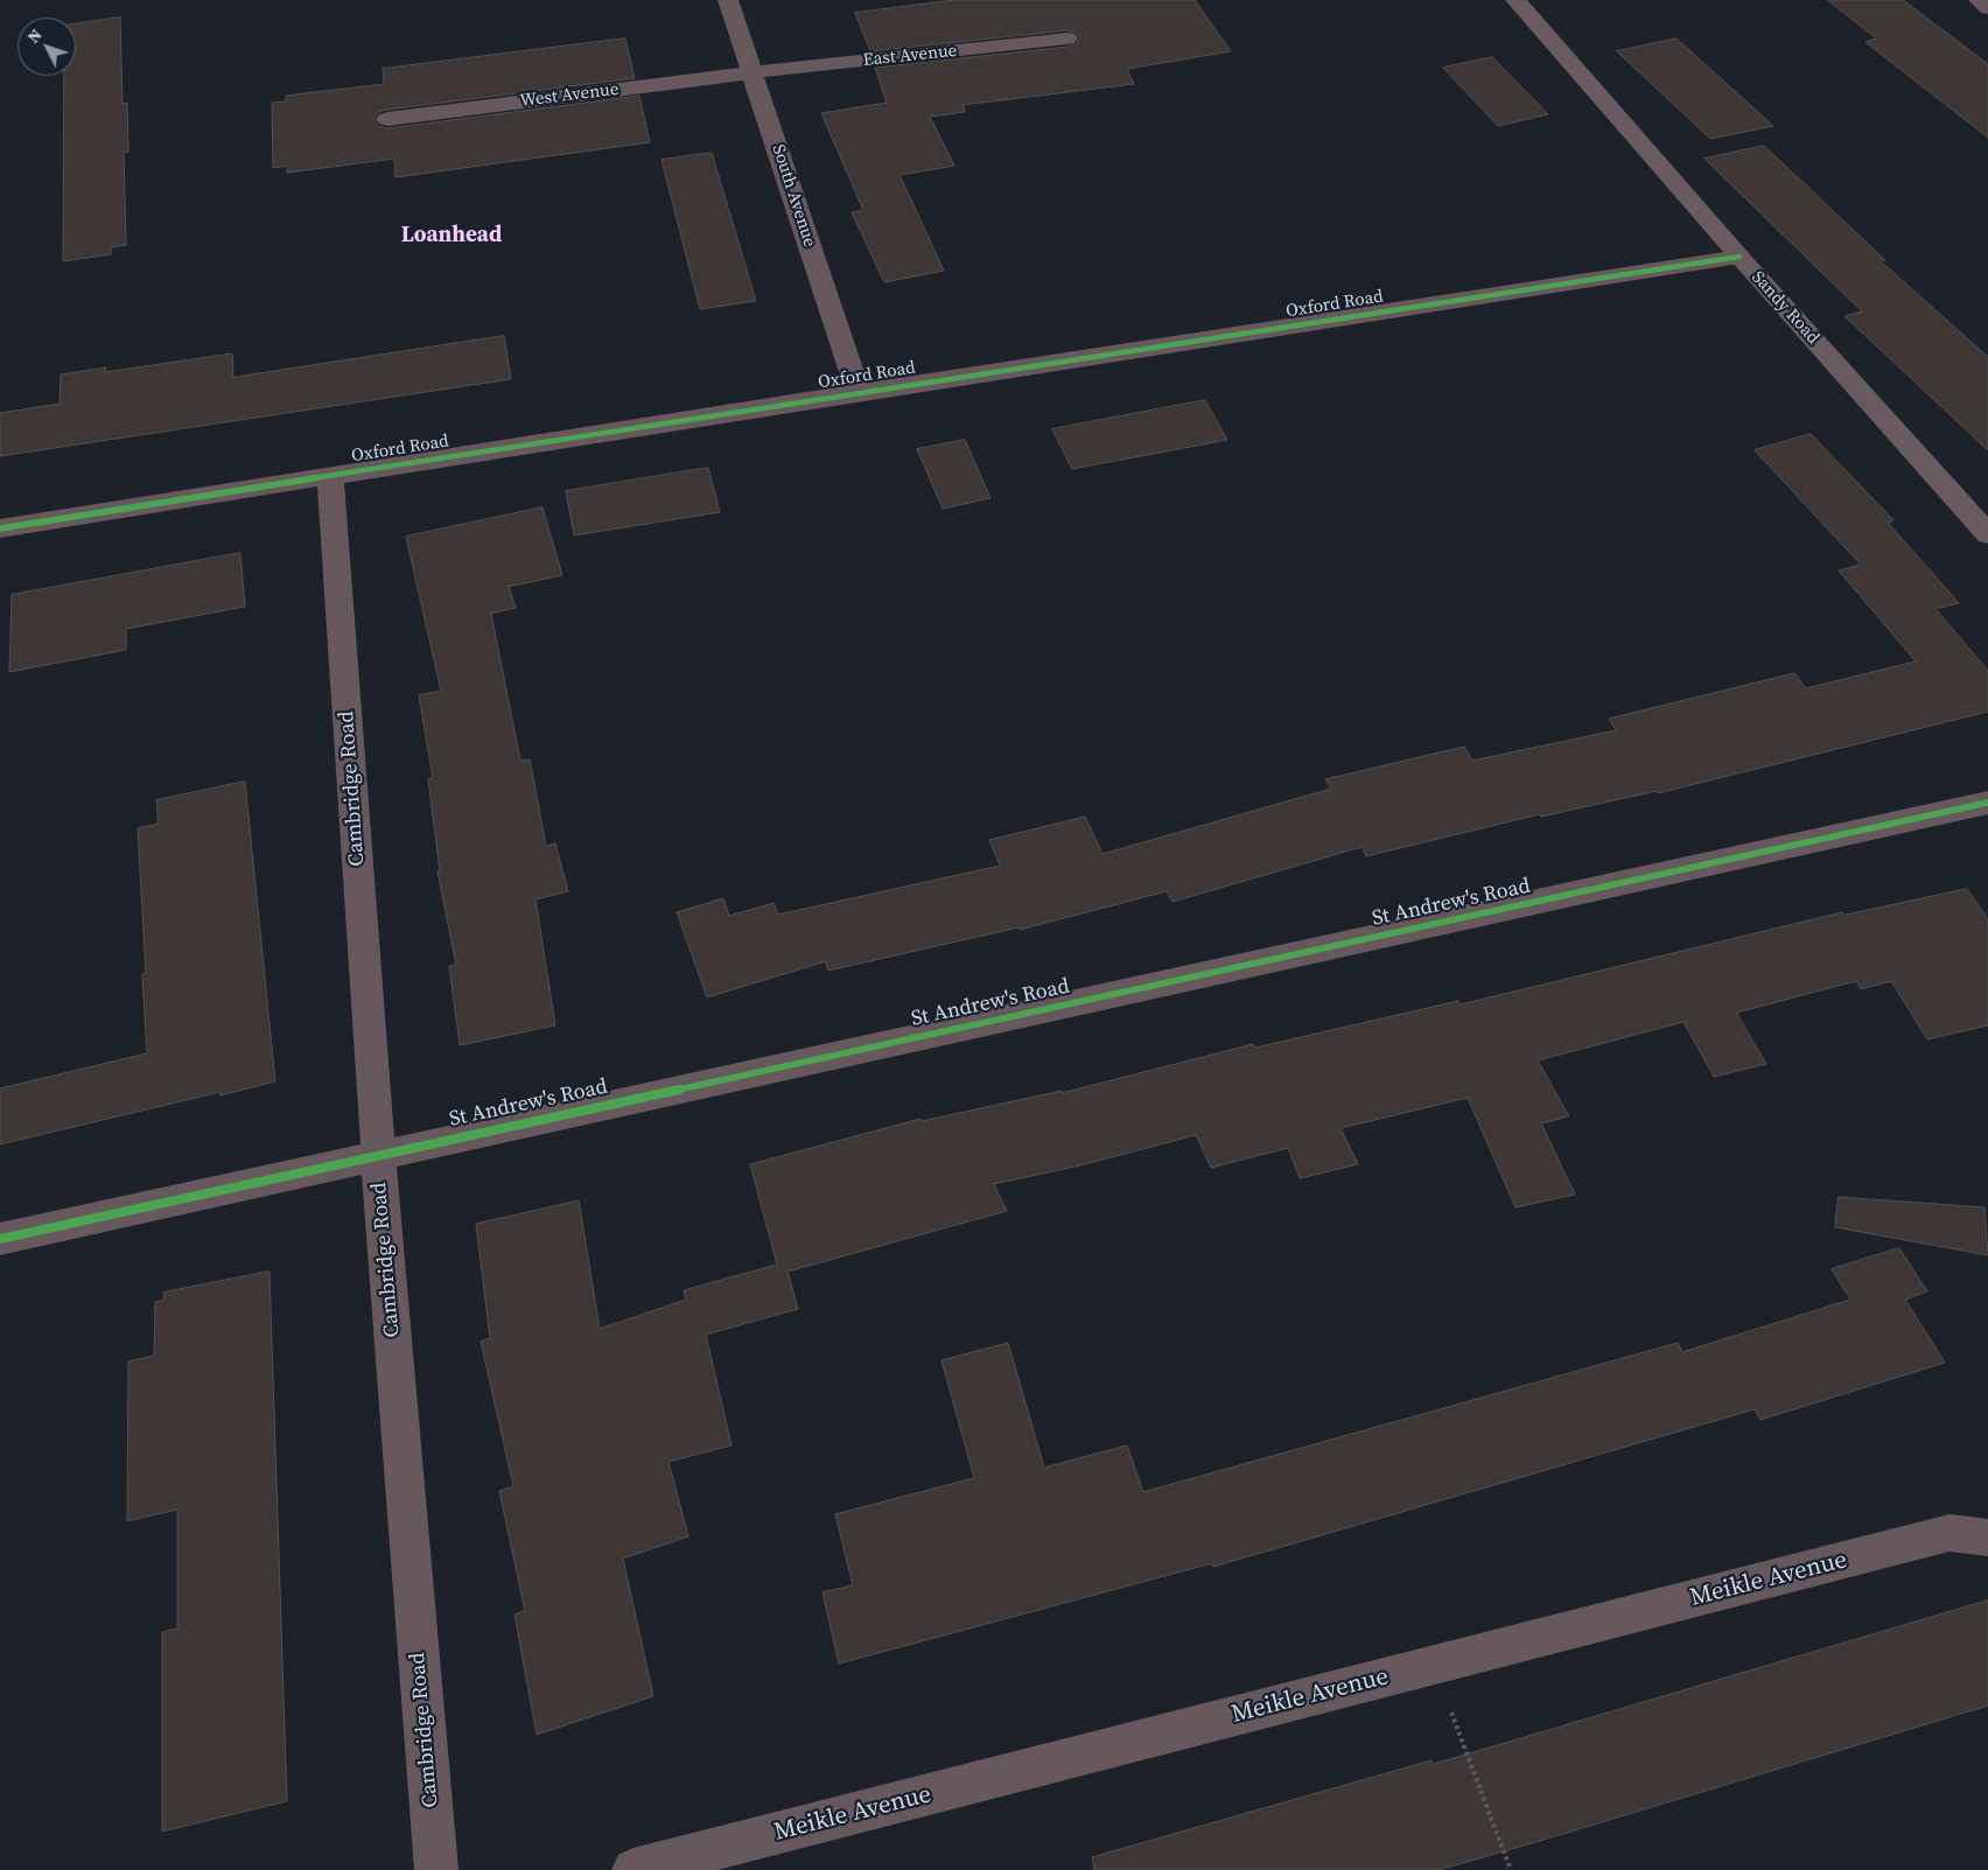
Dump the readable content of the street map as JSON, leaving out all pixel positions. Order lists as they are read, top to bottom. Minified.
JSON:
{"streets":{"main road":["Sandy Road"],"street":["East Avenue","West Avenue","South Avenue","Oxford Road","Cambridge Road","St Andrew's Road","Meikle Avenue"]},"crossings":[["East Avenue","West Avenue"],["East Avenue","South Avenue"],["West Avenue","South Avenue"],["South Avenue","Oxford Road"],["Oxford Road","Sandy Road"],["Oxford Road","Cambridge Road"],["Cambridge Road","St Andrew's Road"]],"districts":["Loanhead"],"north":"top left"}
